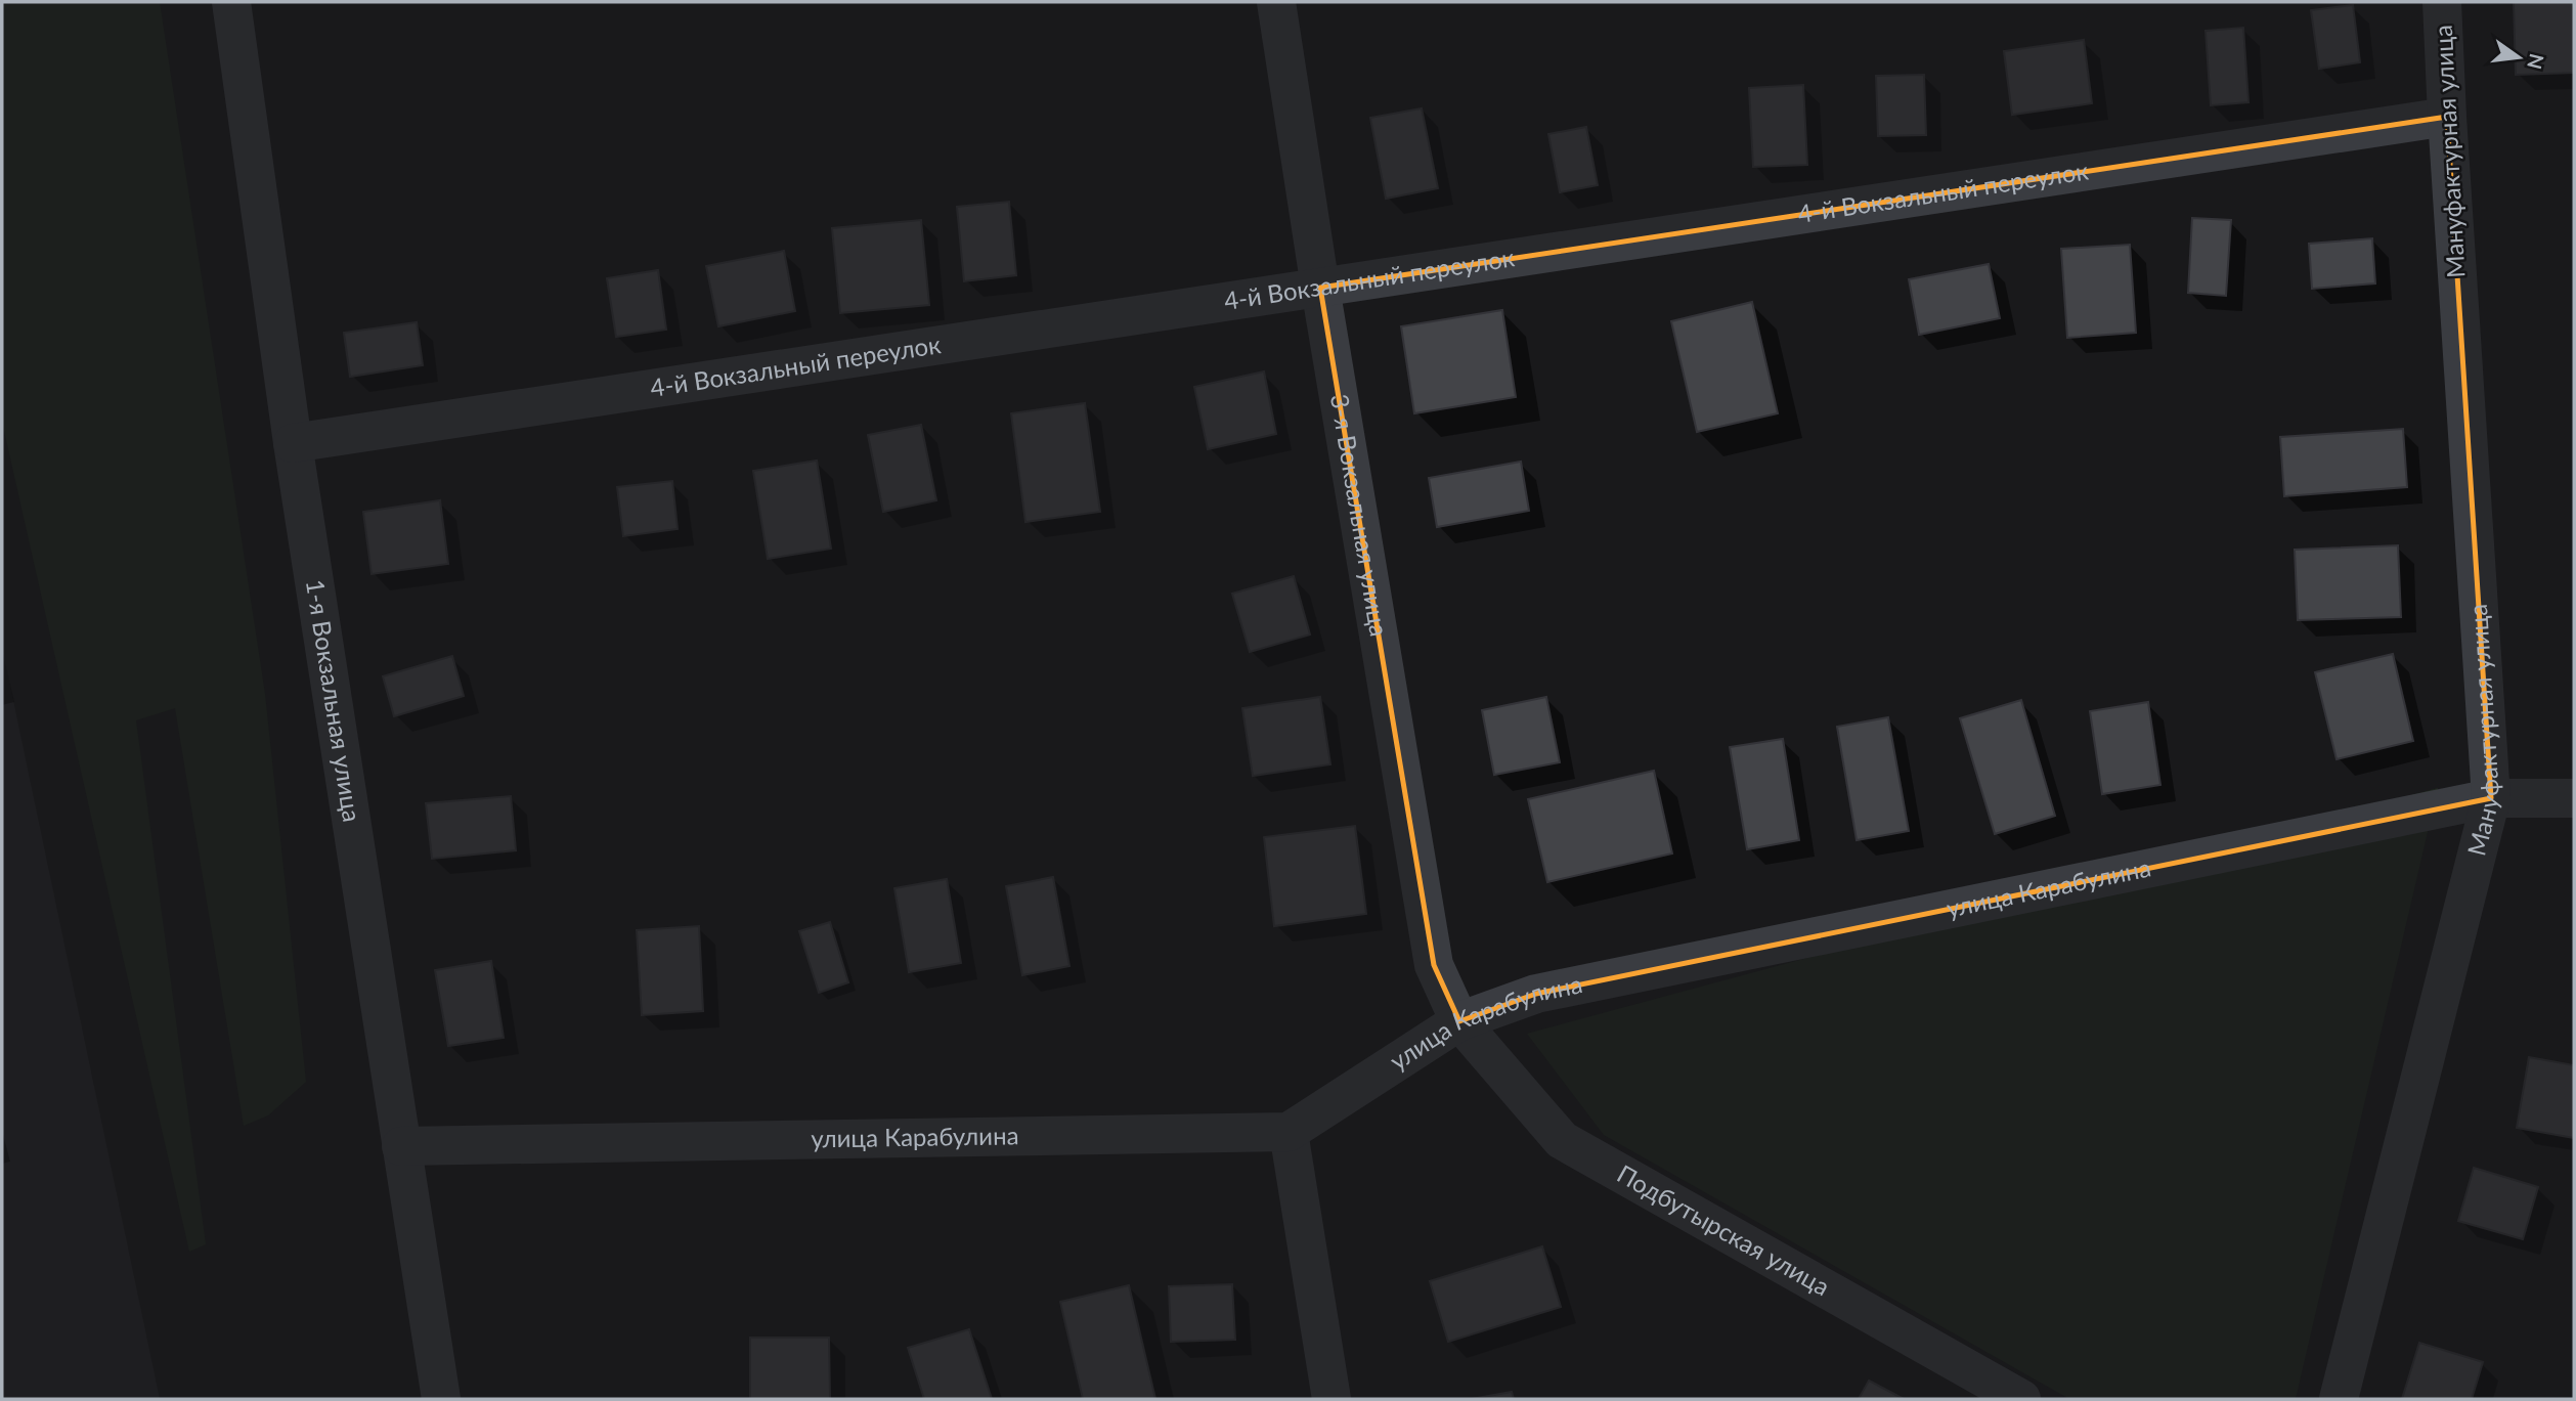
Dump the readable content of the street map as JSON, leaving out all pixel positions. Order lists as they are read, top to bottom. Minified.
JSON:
{"streets":{"street":["Мануфактурная улица","4-й Вокзальный переулок","3-я Вокзальная улица","1-я Вокзальная улица","улица Карабулина","Подбутырская улица"]},"crossings":[["Мануфактурная улица","4-й Вокзальный переулок"],["Мануфактурная улица","улица Карабулина"],["4-й Вокзальный переулок","3-я Вокзальная улица"],["4-й Вокзальный переулок","1-я Вокзальная улица"],["3-я Вокзальная улица","улица Карабулина"],["3-я Вокзальная улица","Подбутырская улица"],["1-я Вокзальная улица","улица Карабулина"],["улица Карабулина","Подбутырская улица"]],"north":"right"}
